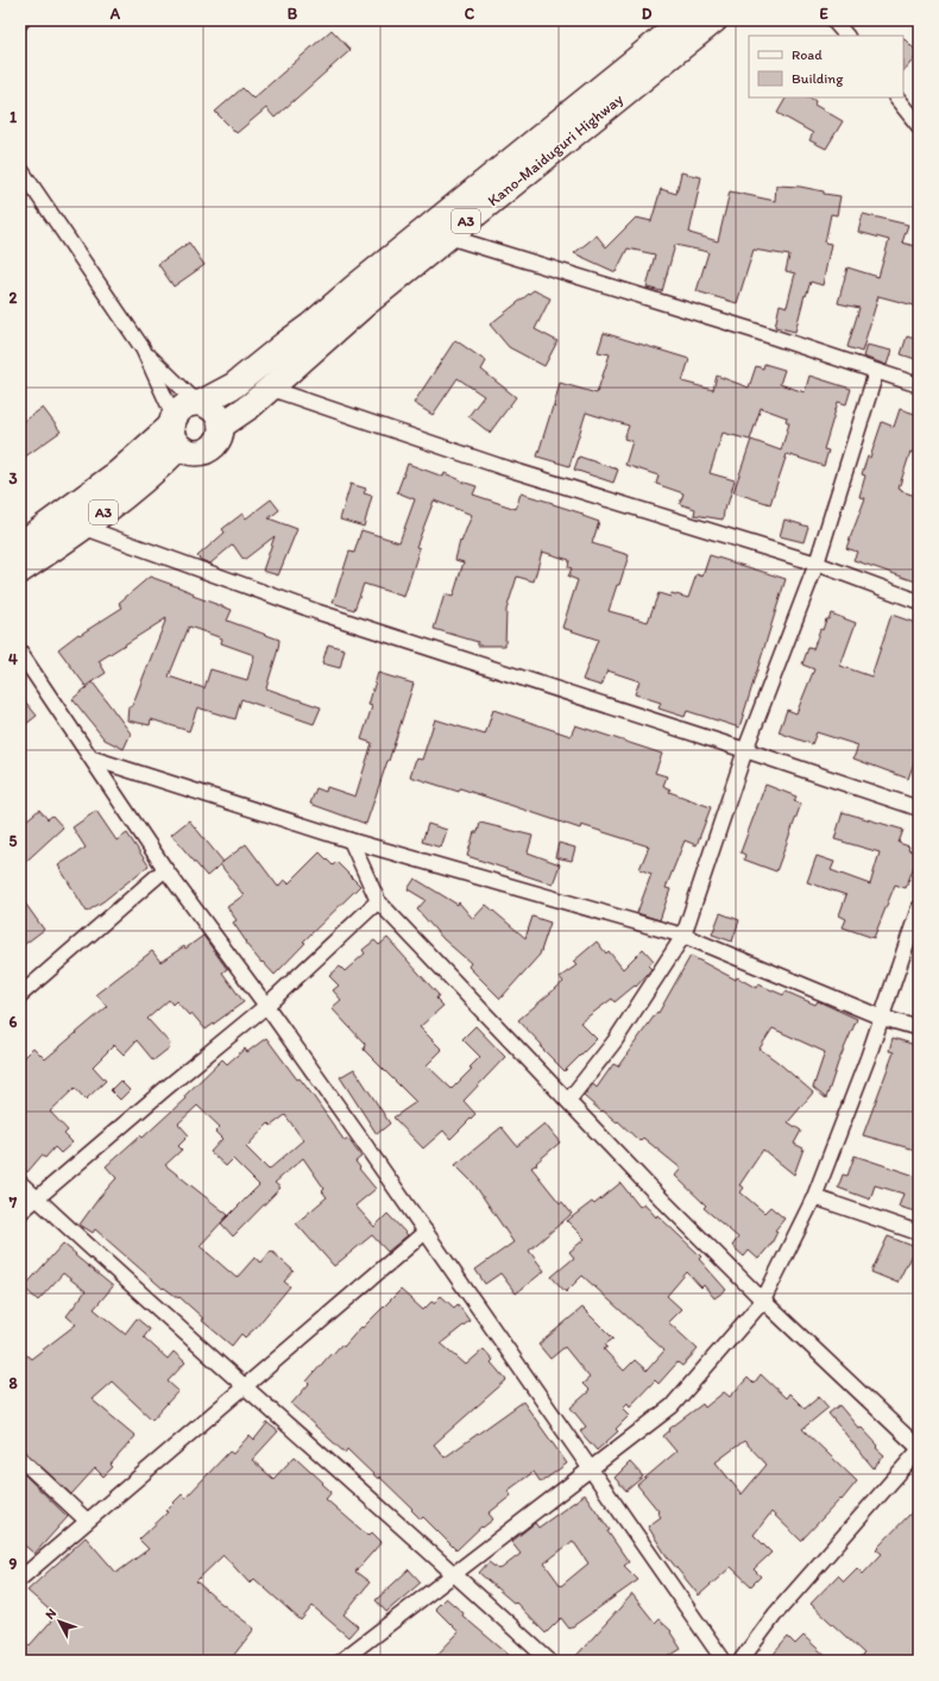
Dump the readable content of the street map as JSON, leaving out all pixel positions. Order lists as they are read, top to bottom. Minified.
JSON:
{"streets":{"highway":["Kano-Maiduguri Highway","A3"]},"crossings":[["Kano-Maiduguri Highway","A3"]],"legend":["Road","Building"],"north":"top left","grid":{"columns":["A","B","C","D","E"],"rows":["1","2","3","4","5","6","7","8","9"]}}
